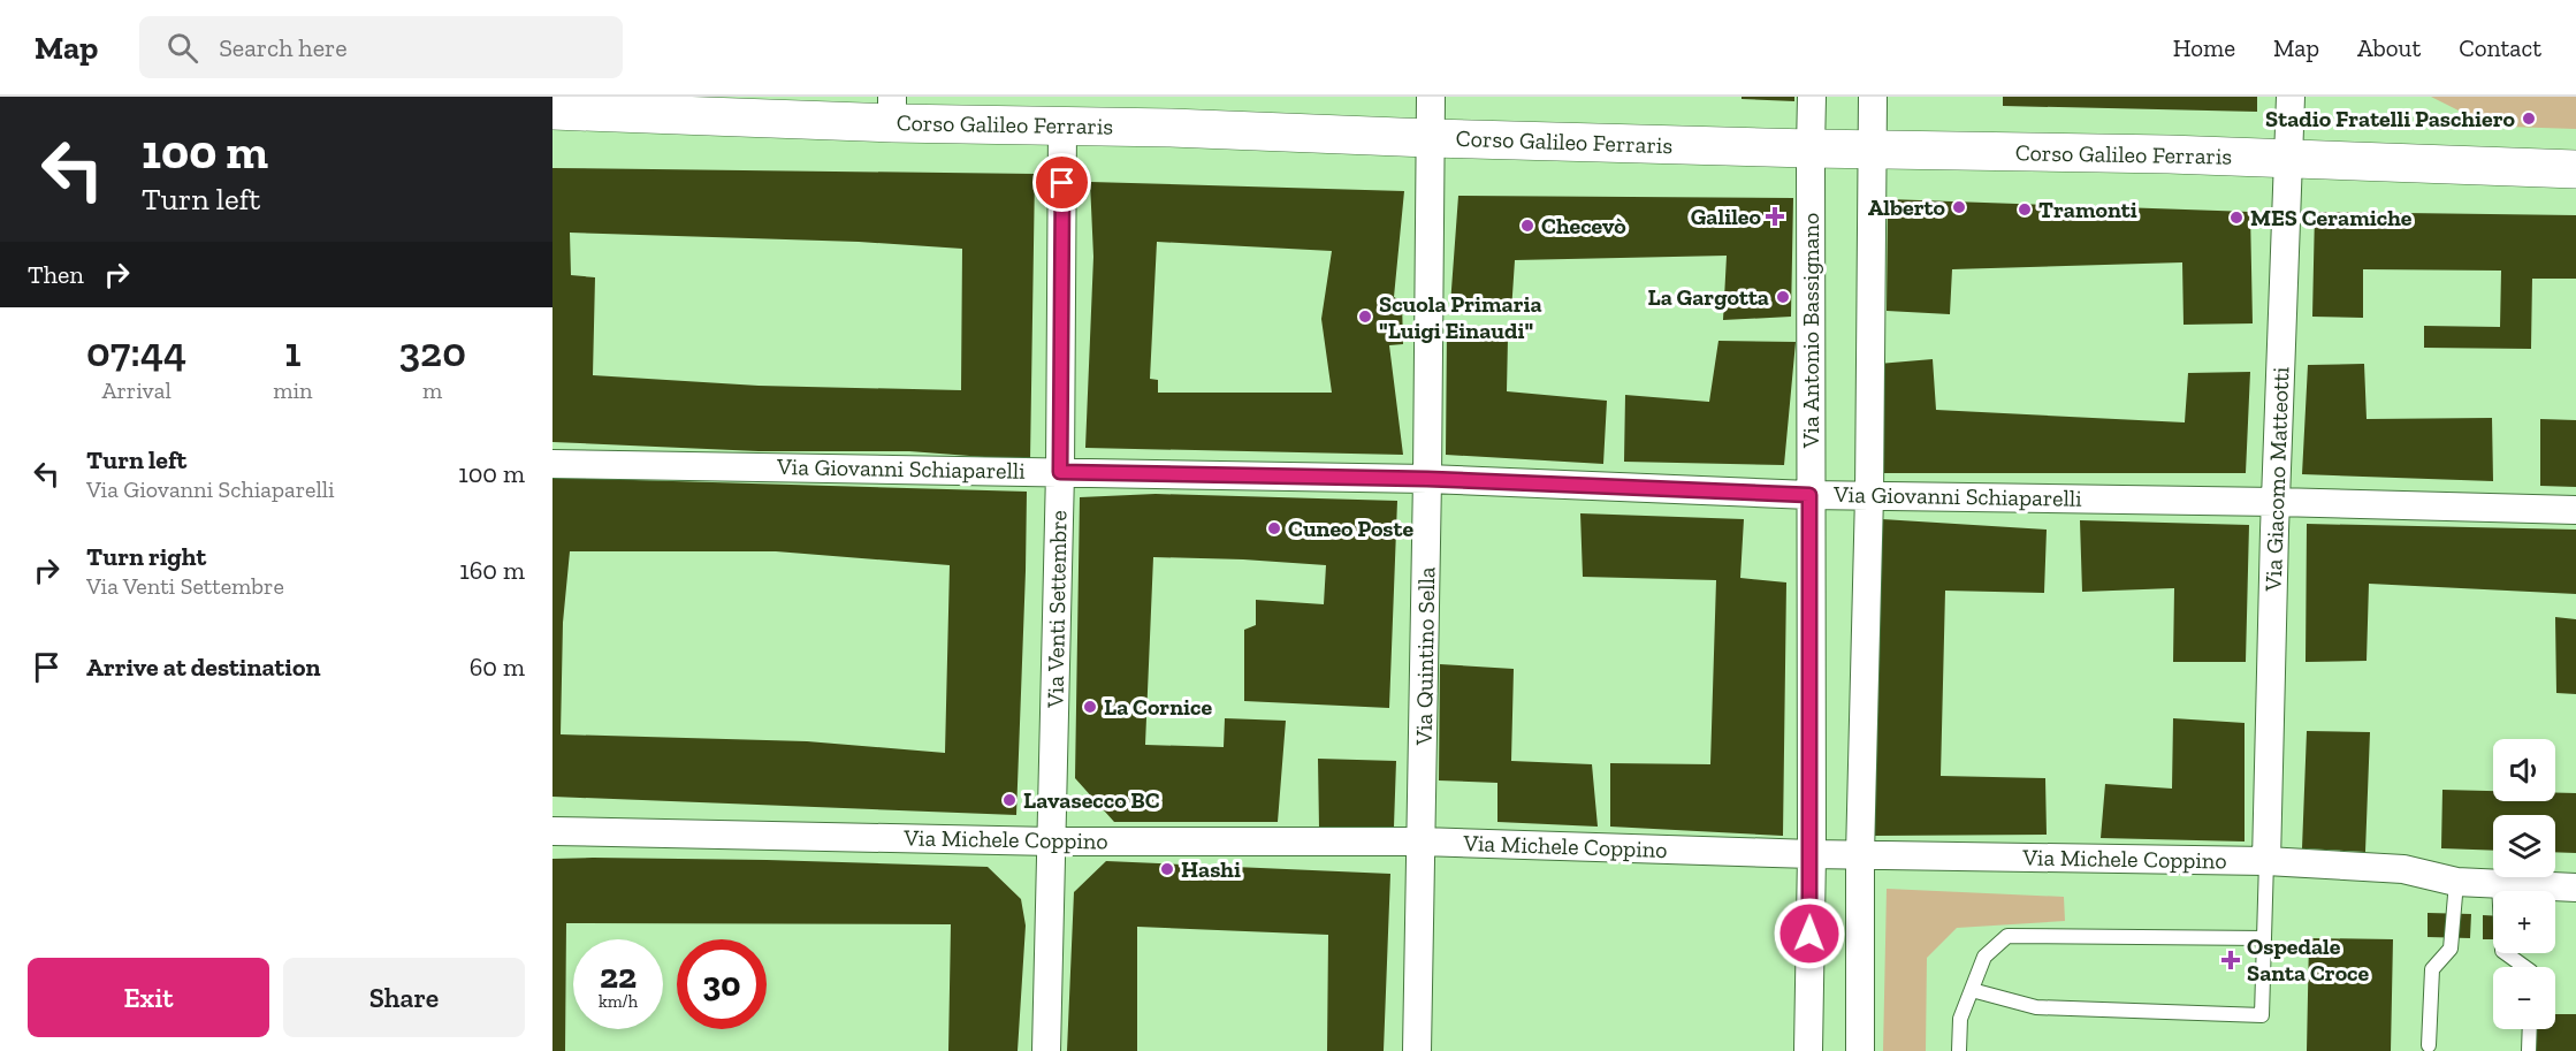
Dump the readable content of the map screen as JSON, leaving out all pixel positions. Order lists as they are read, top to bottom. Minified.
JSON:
{"streets":{"street":["Corso Galileo Ferraris","Via Antonio Bassignano","Via Giovanni Schiaparelli","Via Giacomo Matteotti","Via Venti Settembre","Via Quintino Sella","Via Michele Coppino"]},"crossings":[["Corso Galileo Ferraris","Via Antonio Bassignano"],["Corso Galileo Ferraris","Via Giacomo Matteotti"],["Corso Galileo Ferraris","Via Venti Settembre"],["Corso Galileo Ferraris","Via Quintino Sella"],["Via Antonio Bassignano","Via Giovanni Schiaparelli"],["Via Antonio Bassignano","Via Michele Coppino"],["Via Giovanni Schiaparelli","Via Giacomo Matteotti"],["Via Giovanni Schiaparelli","Via Venti Settembre"],["Via Giovanni Schiaparelli","Via Quintino Sella"],["Via Giacomo Matteotti","Via Michele Coppino"],["Via Venti Settembre","Via Michele Coppino"],["Via Quintino Sella","Via Michele Coppino"]],"places":{"other":["Stadio Fratelli Paschiero","Alberto","Tramonti","MES Ceramiche","Checevò","La Gargotta","Scuola Primaria \"Luigi Einaudi\"","Cuneo Poste","La Cornice","Lavasecco BC","Hashi"],"health":["Galileo","Ospedale Santa Croce"]},"page":{"header":"Map","search":"Search here","nav":["Home","Map","About","Contact"],"turn":["100 m","Turn left"],"then":"Then","eta":["07:44","Arrival","1","min","320","m"],"list":[{"name":"Turn left","note":"Via Giovanni Schiaparelli","value":"100 m"},{"name":"Turn right","note":"Via Venti Settembre","value":"160 m"},{"name":"Arrive at destination","value":"60 m"}],"map_buttons":["+","−"],"speed":"22 km/h","limit":"30","buttons":["Exit","Share"]}}
